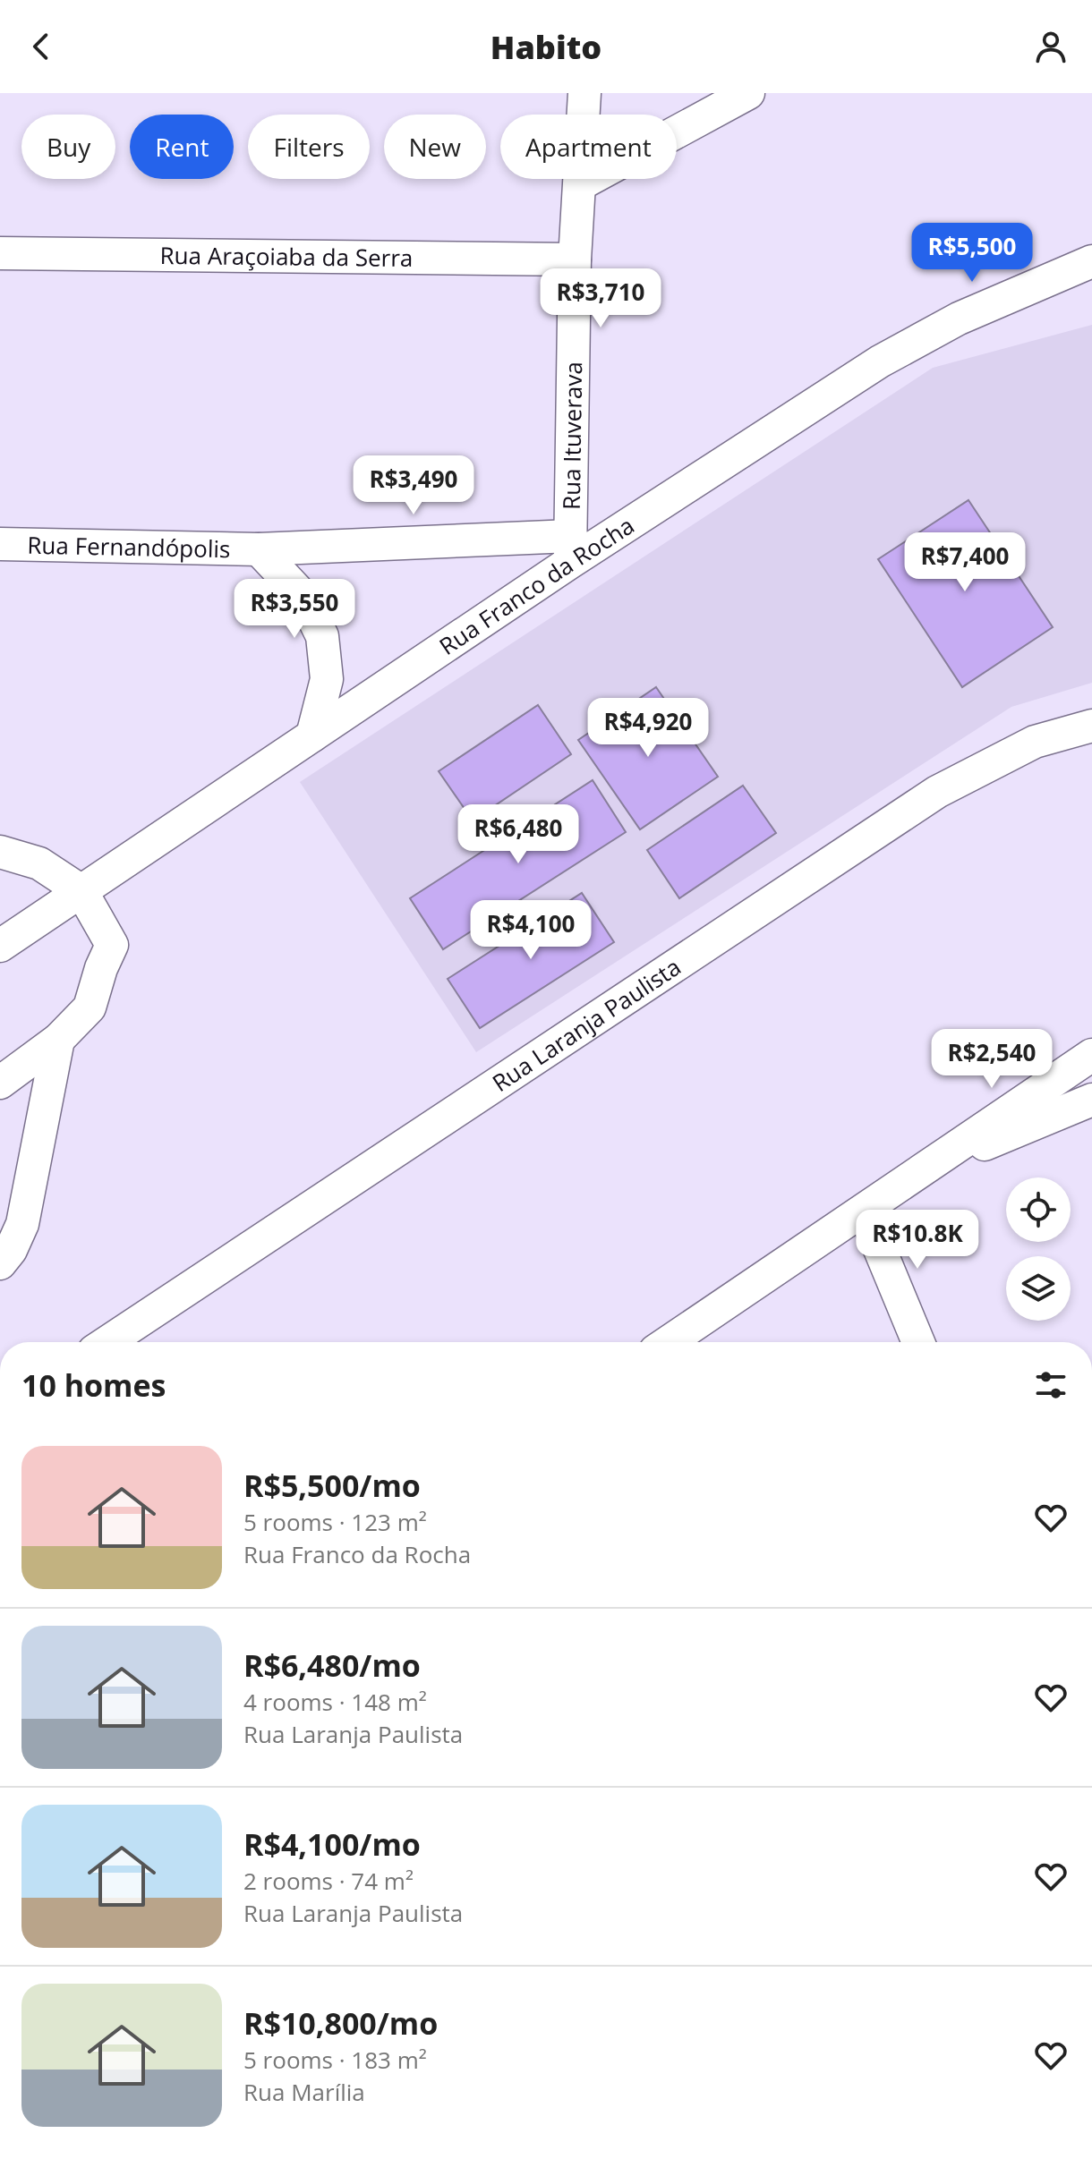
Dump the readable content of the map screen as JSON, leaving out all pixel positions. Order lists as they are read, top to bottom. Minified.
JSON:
{"streets":{"street":["Rua Araçoiaba da Serra","Rua Ituverava","Rua Fernandópolis","Rua Franco da Rocha","Rua Laranja Paulista"]},"crossings":[["Rua Araçoiaba da Serra","Rua Ituverava"],["Rua Ituverava","Rua Fernandópolis"],["Rua Ituverava","Rua Franco da Rocha"],["Rua Fernandópolis","Rua Franco da Rocha"]],"page":{"header":"Habito","chip":["Buy","Rent","Filters","New","Apartment"],"price":["R$5,500","R$3,710","R$3,490","R$7,400","R$3,550","R$4,920","R$6,480","R$4,100","R$2,540","R$10.8K"],"heading":"10 homes","list":[{"name":"R$5,500/mo","note":"5 rooms · 123 m² · Rua Franco da Rocha"},{"name":"R$6,480/mo","note":"4 rooms · 148 m² · Rua Laranja Paulista"},{"name":"R$4,100/mo","note":"2 rooms · 74 m² · Rua Laranja Paulista"},{"name":"R$10,800/mo","note":"5 rooms · 183 m² · Rua Marília"}]}}
